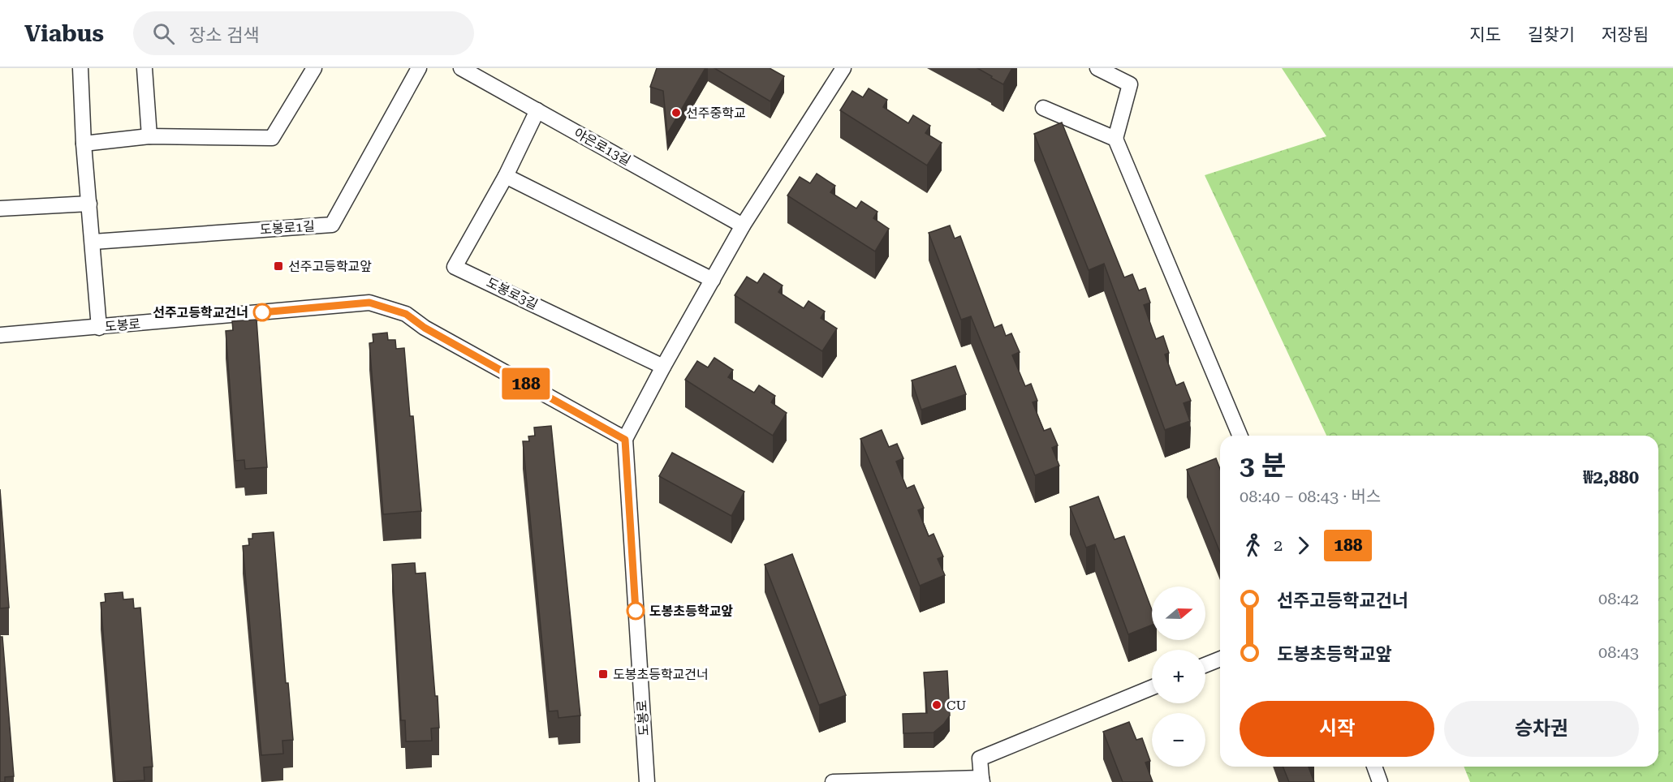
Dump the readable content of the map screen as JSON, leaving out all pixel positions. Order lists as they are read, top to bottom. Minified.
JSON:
{"streets":{"street":["야은로13길","도봉로1길","도봉로3길","도봉로"]},"crossings":[["야은로13길","도봉로3길"]],"places":{"other":["선주중학교","선주고등학교건너","도봉초등학교앞","CU"],"transit":["선주고등학교앞","도봉초등학교건너"]},"lines":["bus line 188"],"north":"right","page":{"header":"Viabus","search":"장소 검색","nav":["지도","길찾기","저장됨"],"on_map":"188","heading":["3 분","08:40 – 08:43 · 버스","₩2,880"],"legs":["2","188"],"list":[{"name":"선주고등학교건너","value":"08:42"},{"name":"도봉초등학교앞","value":"08:43"}],"map_buttons":["+","−"],"buttons":["시작","승차권"]}}
